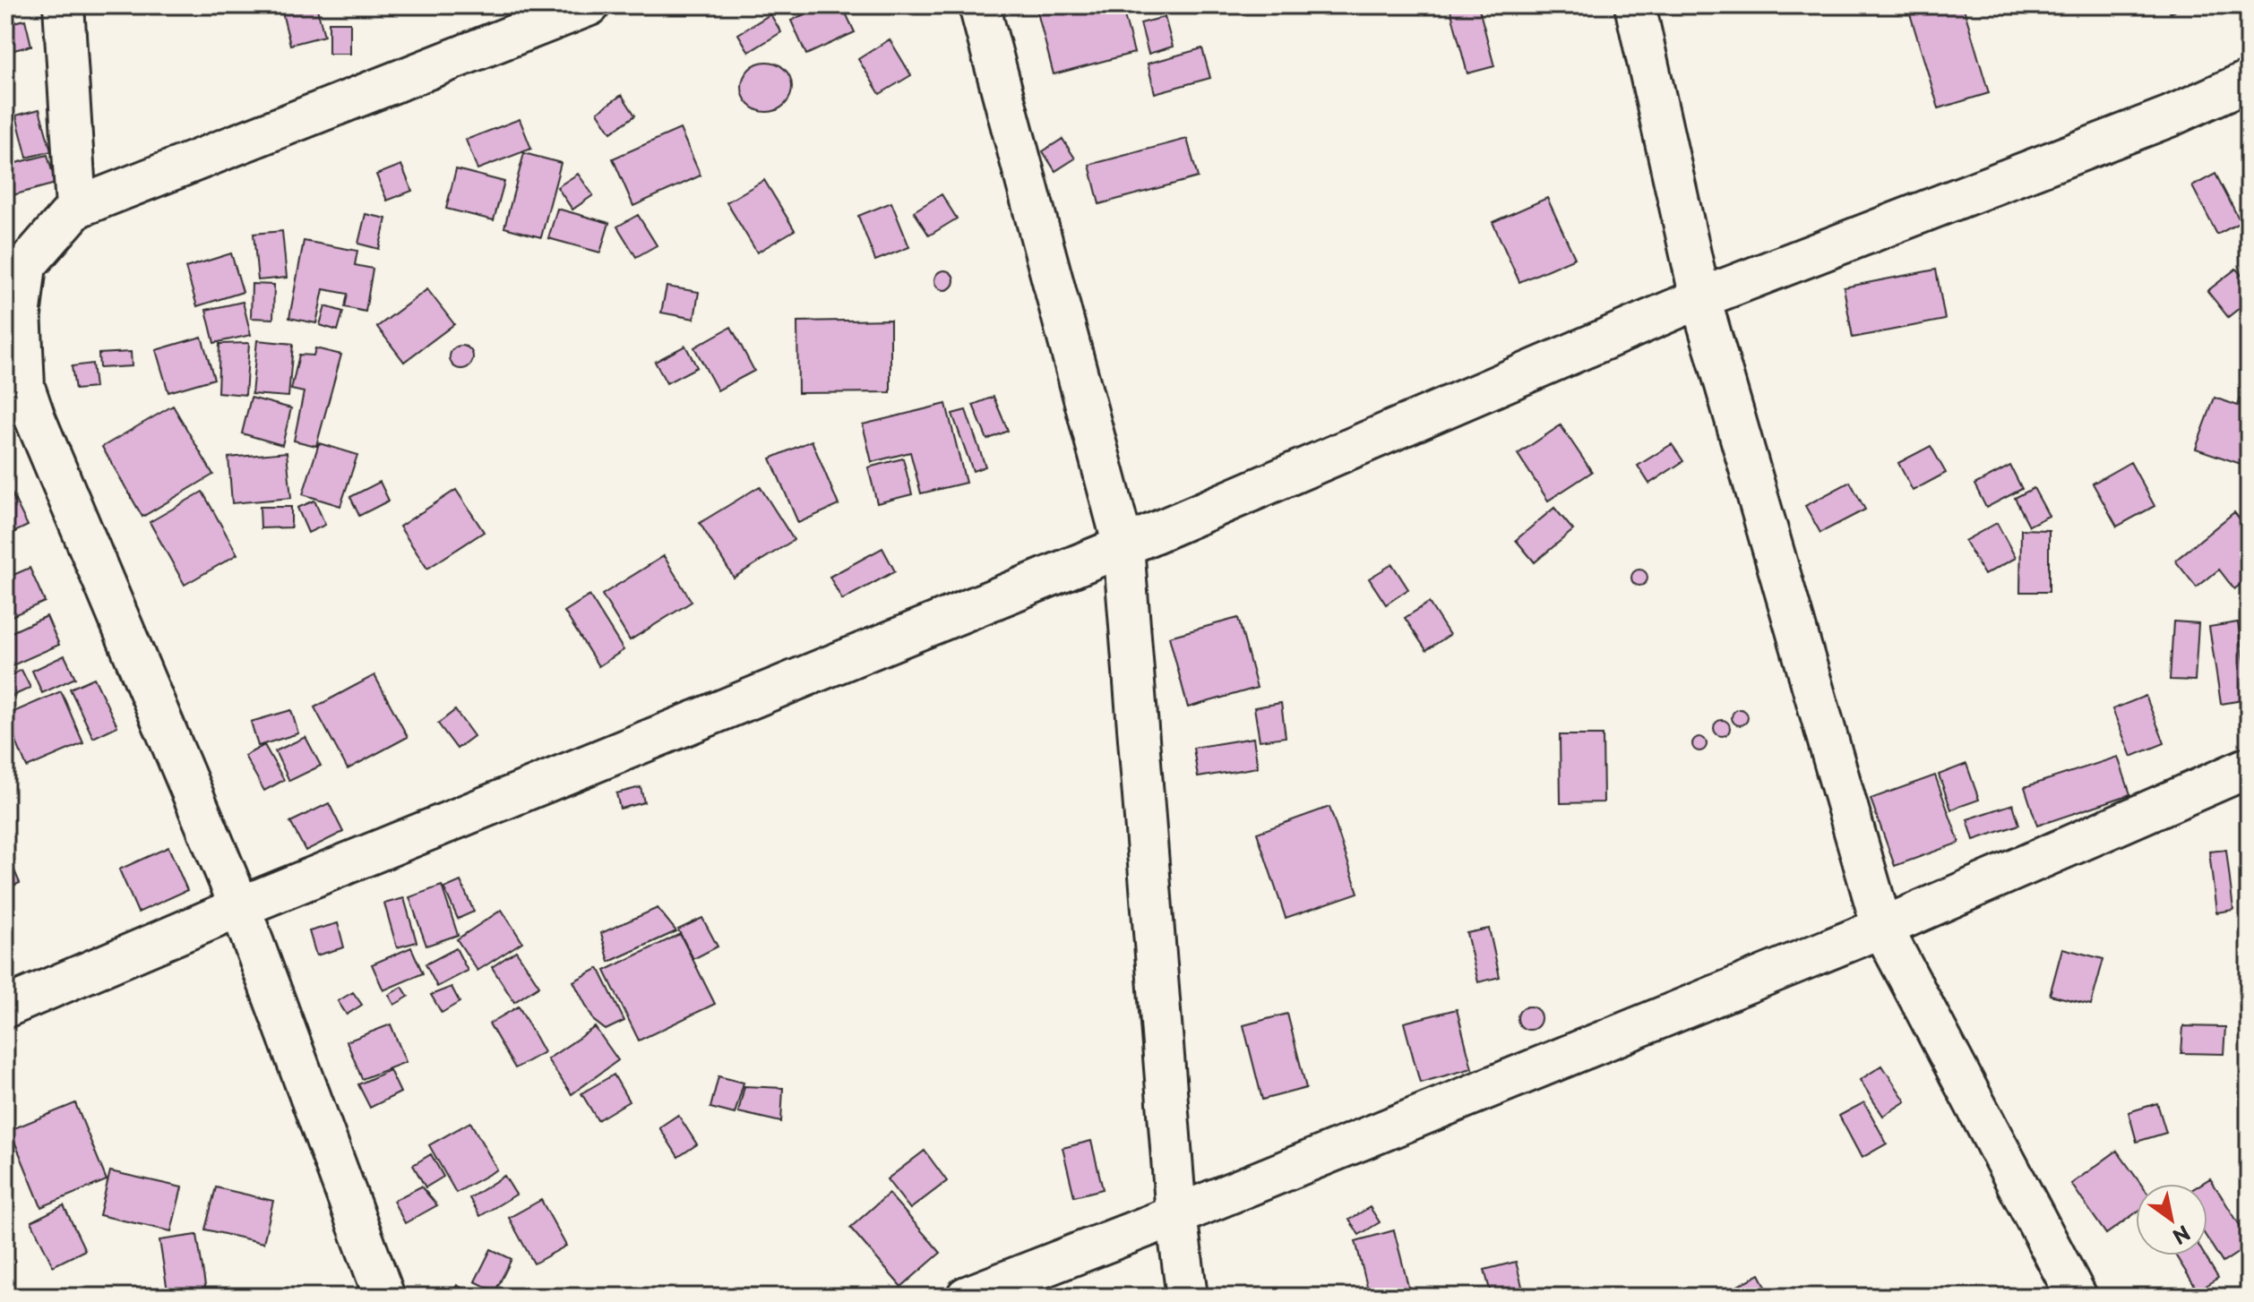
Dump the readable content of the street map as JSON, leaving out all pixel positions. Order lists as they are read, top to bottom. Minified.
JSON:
{"north":"bottom right"}
